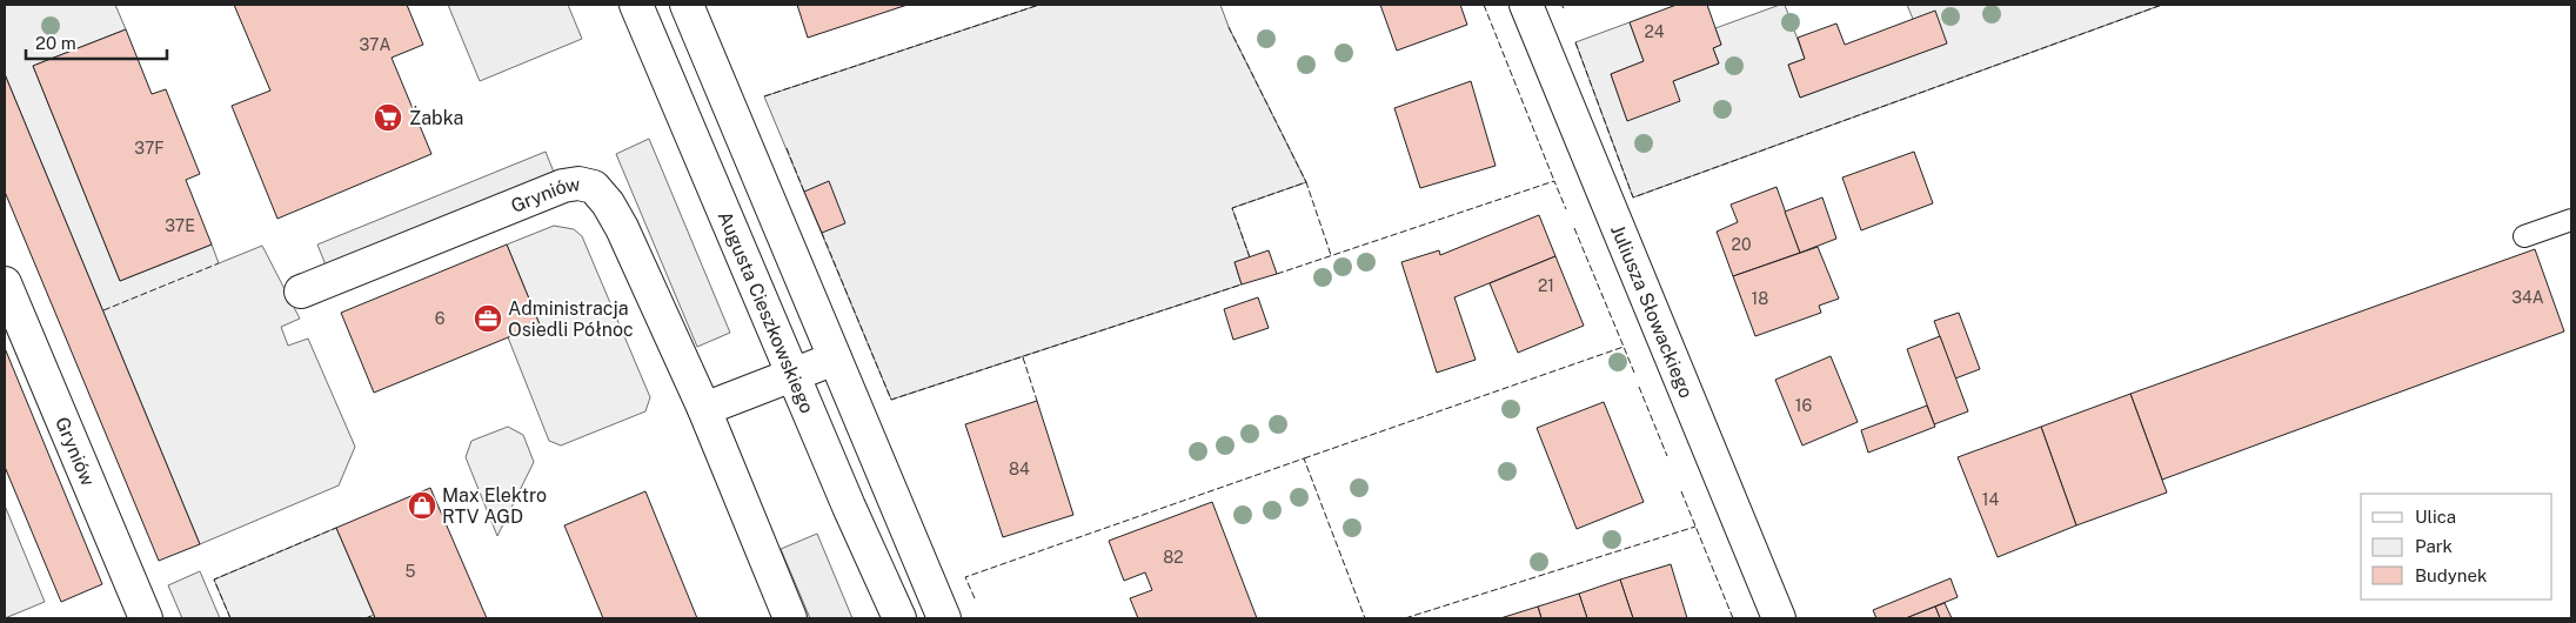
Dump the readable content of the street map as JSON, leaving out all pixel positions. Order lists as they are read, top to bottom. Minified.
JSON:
{"streets":{"street":["Gryniów","Juliusza Słowackiego","Augusta Cieszkowskiego"]},"places":{"supermarket":["Żabka"],"office":["Administracja Osiedli Północ"],"shop":["Max Elektro RTV AGD"]},"house_numbers":["24","37A","37F","37E","20","21","34A","18","6","16","84","14","82","5"],"legend":["Ulica","Park","Budynek"],"scale_bar":"20 m"}
